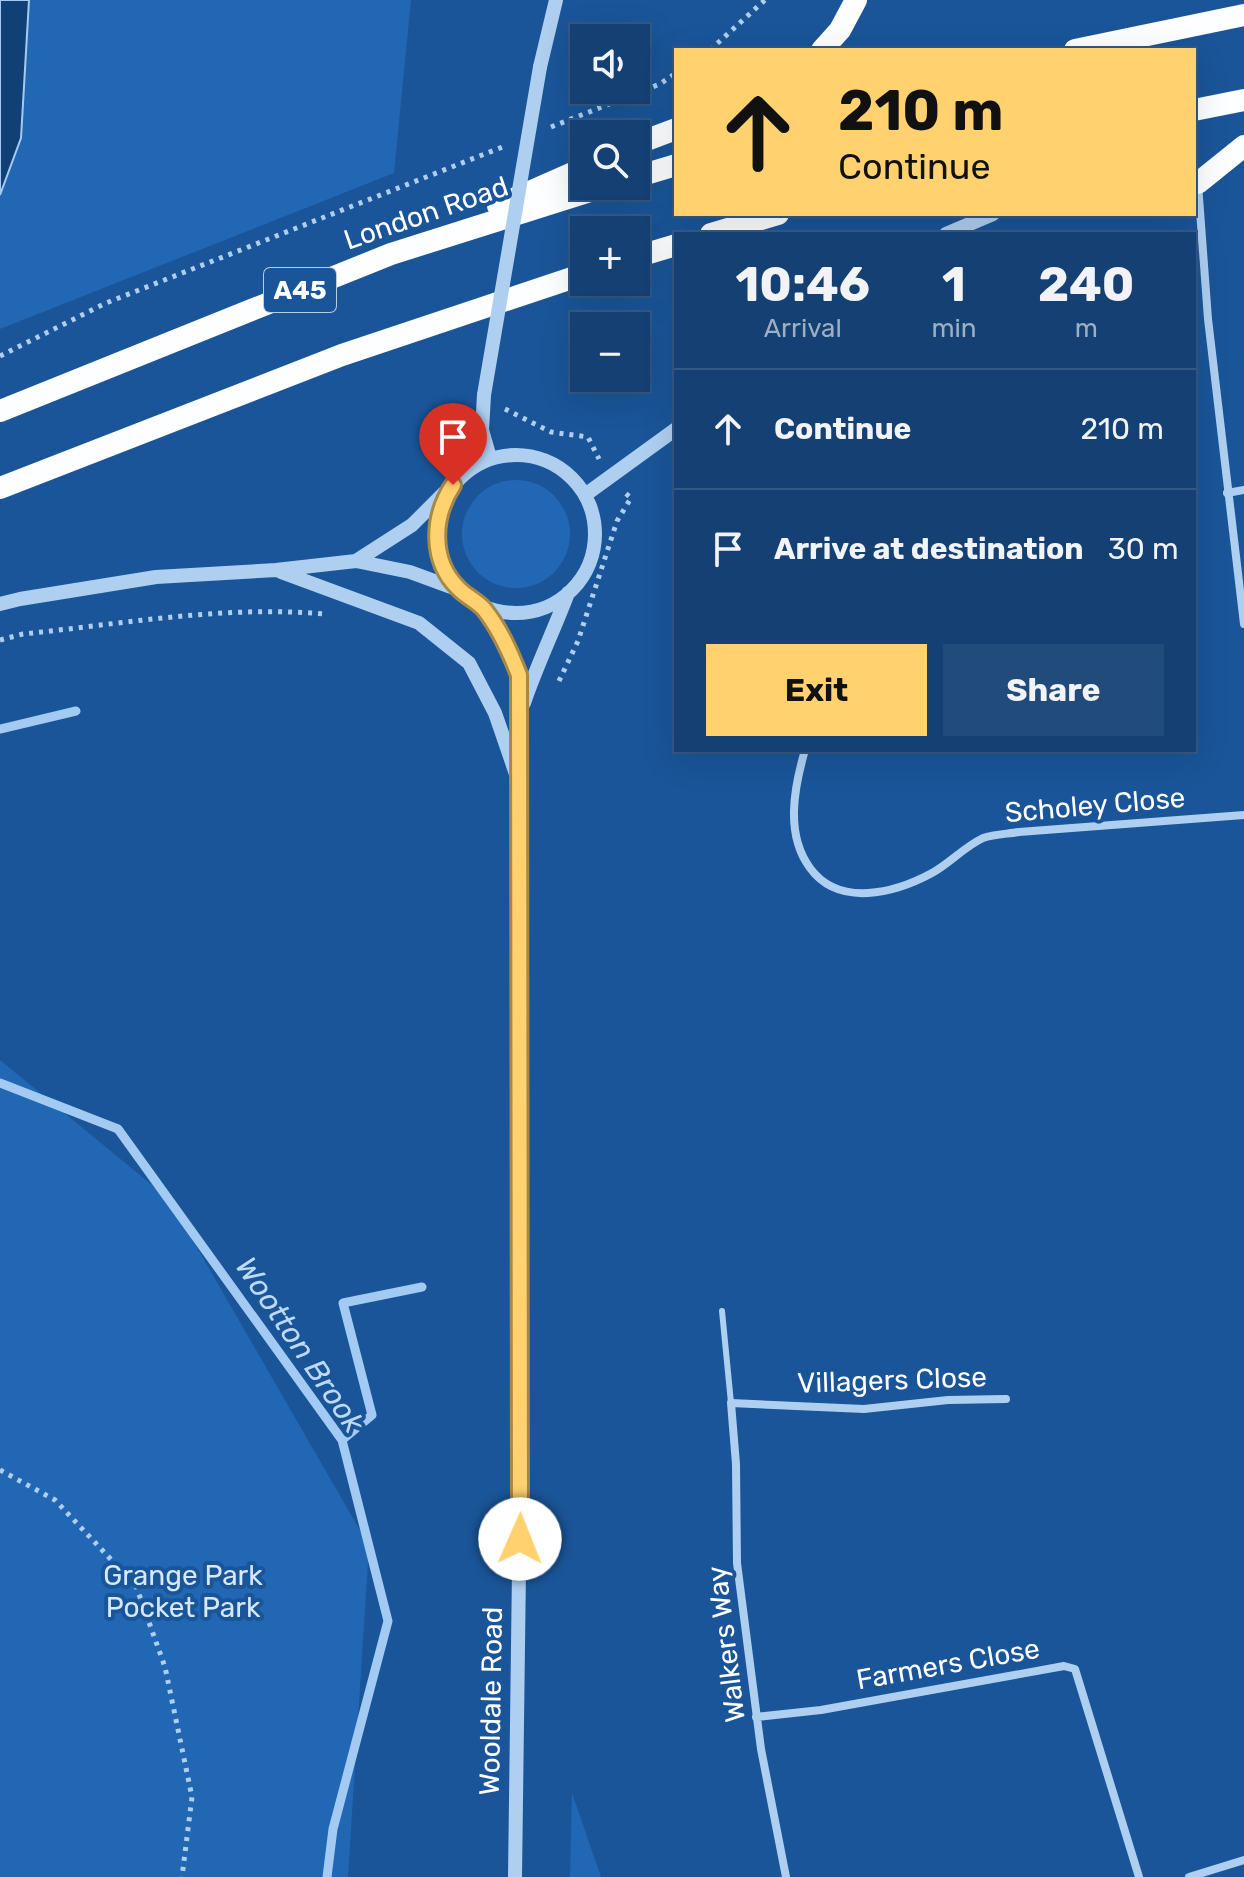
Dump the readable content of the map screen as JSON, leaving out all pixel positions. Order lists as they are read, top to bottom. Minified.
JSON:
{"streets":{"highway":["London Road","A45"],"street":["Scholey Close","Villagers Close","Walkers Way","Farmers Close","Wooldale Road"]},"crossings":[["Villagers Close","Walkers Way"],["Walkers Way","Farmers Close"]],"water":["Wootton Brook"],"parks":["Grange Park Pocket Park"],"page":{"map_buttons":["+","−"],"turn":["210 m","Continue"],"eta":["10:46","Arrival","1","min","240","m"],"list":[{"name":"Continue","value":"210 m"},{"name":"Arrive at destination","value":"30 m"}],"buttons":["Exit","Share"]}}
